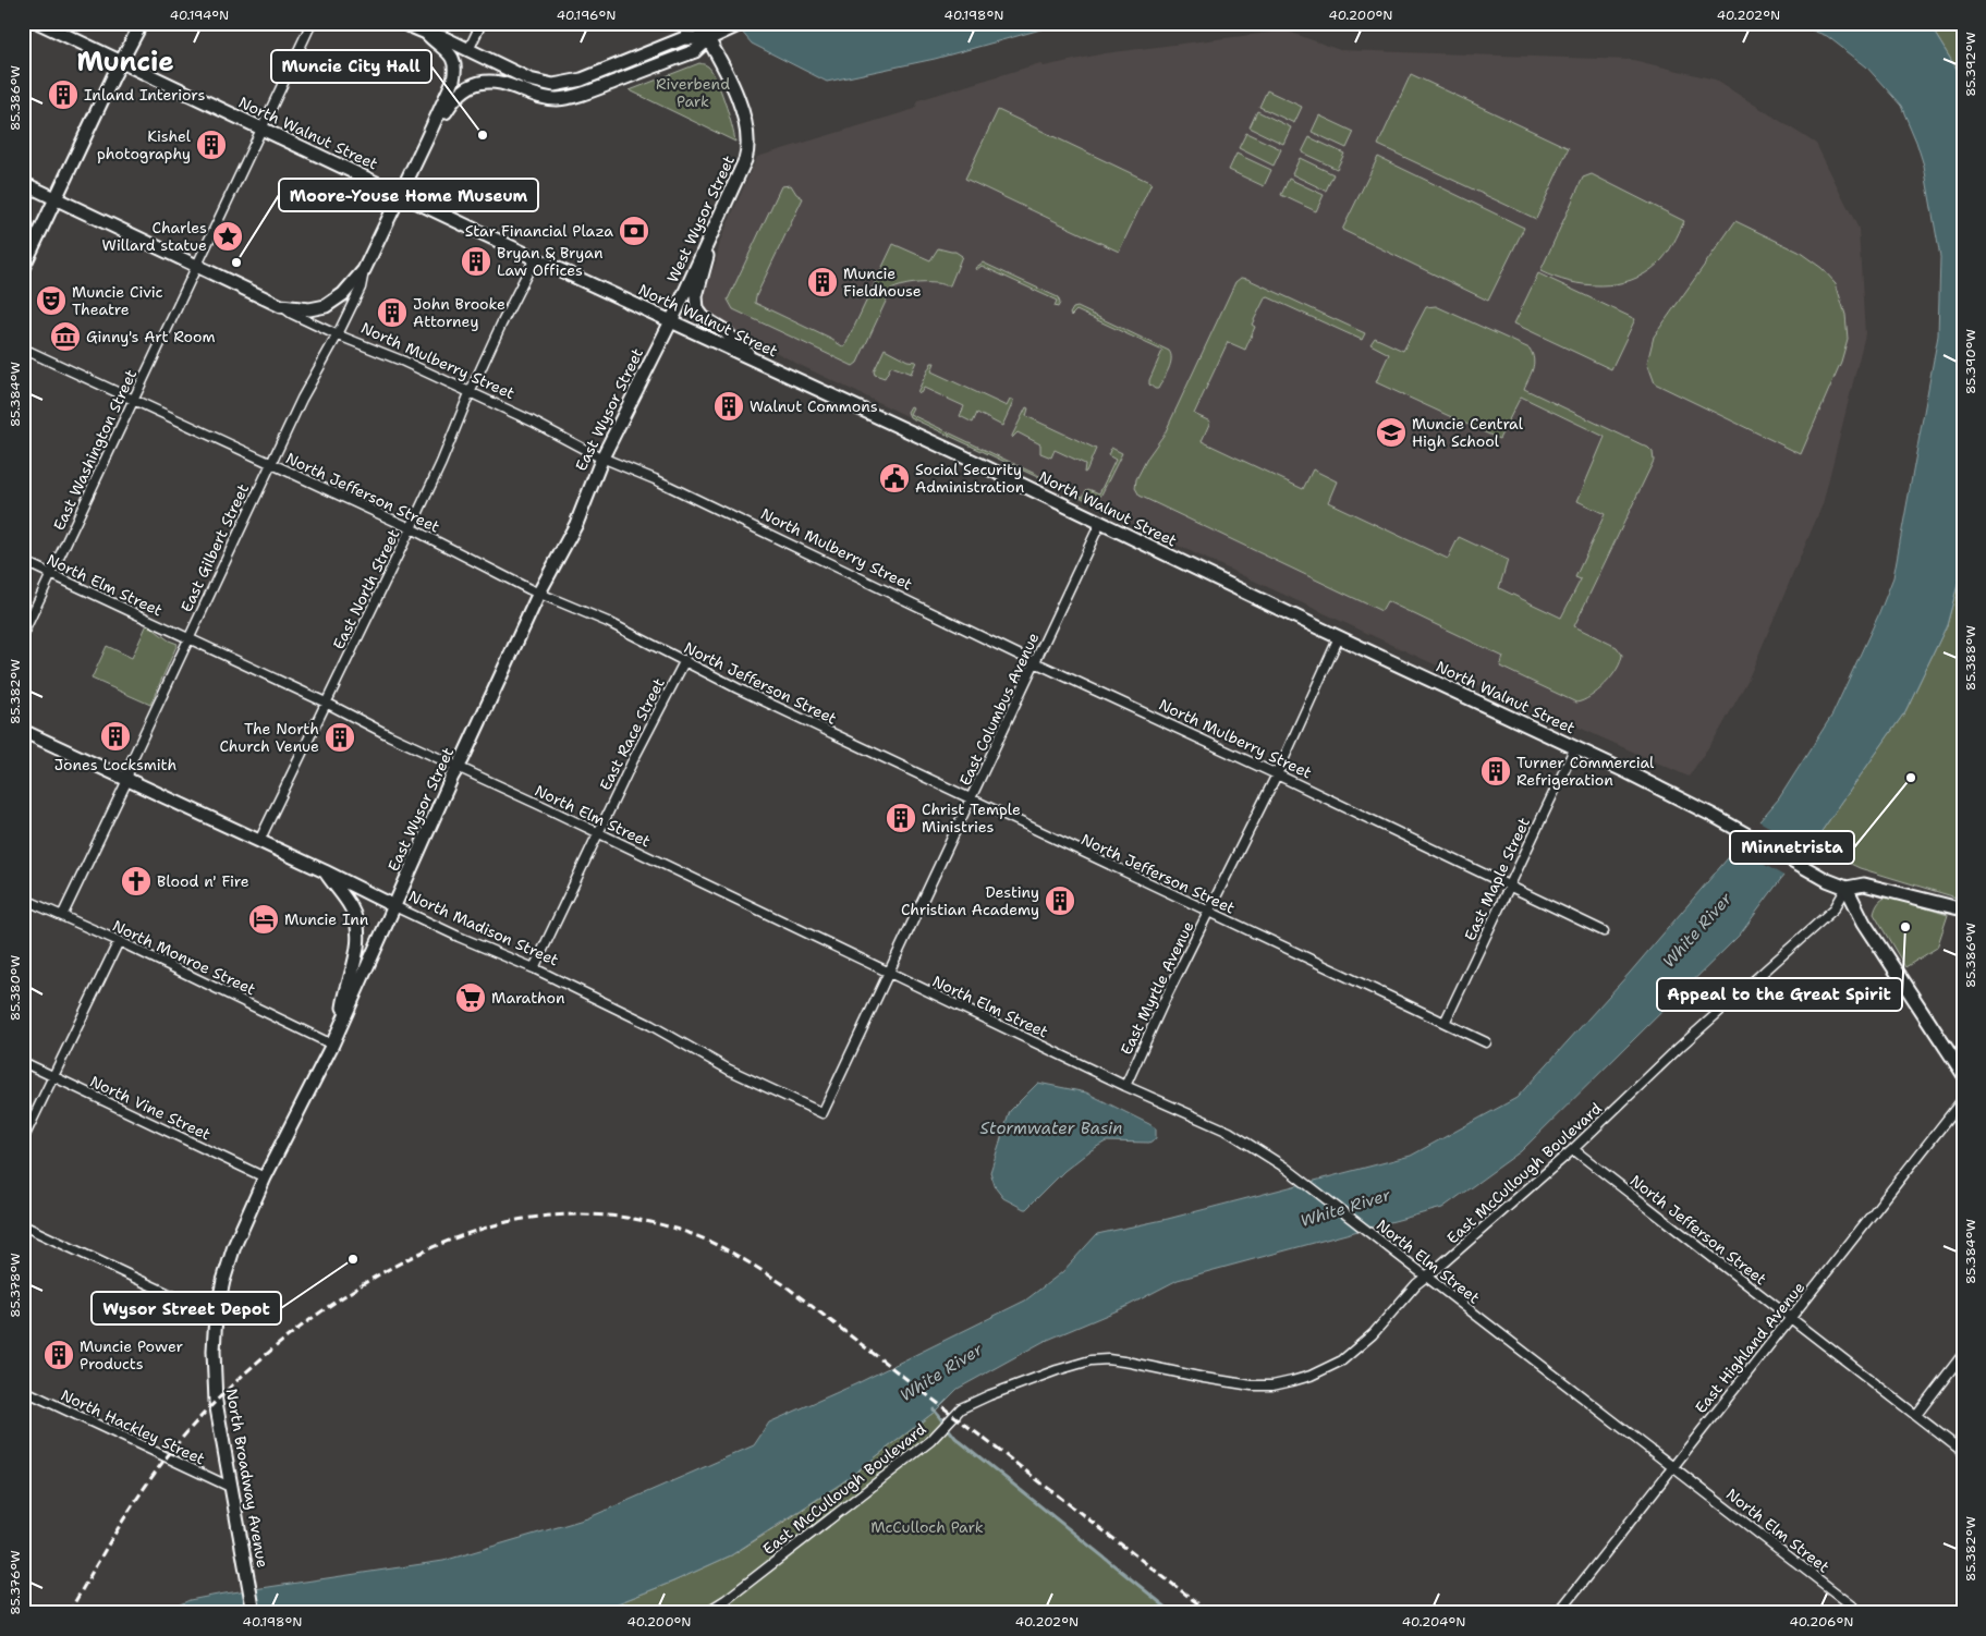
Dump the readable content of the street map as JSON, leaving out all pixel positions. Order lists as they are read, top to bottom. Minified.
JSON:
{"streets":{"main road":["North Walnut Street","West Wysor Street","North Mulberry Street","East Wysor Street","East Gilbert Street","North Madison Street","North Broadway Avenue"],"street":["East Washington Street","North Jefferson Street","North Elm Street","East North Street","East Columbus Avenue","East Race Street","East Maple Street","North Monroe Street","East Myrtle Avenue","North Vine Street","East McCullough Boulevard","East Highland Avenue","North Hackley Street"]},"crossings":[["North Walnut Street","West Wysor Street"],["North Walnut Street","East Wysor Street"],["North Walnut Street","East Washington Street"],["North Walnut Street","East Gilbert Street"],["North Walnut Street","East North Street"],["North Walnut Street","East Columbus Avenue"],["North Walnut Street","East Maple Street"],["North Walnut Street","East Myrtle Avenue"],["North Walnut Street","East McCullough Boulevard"],["West Wysor Street","East Wysor Street"],["North Mulberry Street","East Wysor Street"],["North Mulberry Street","East Washington Street"],["North Mulberry Street","East Gilbert Street"],["North Mulberry Street","East North Street"],["North Mulberry Street","East Columbus Avenue"],["North Mulberry Street","East Maple Street"],["North Mulberry Street","East Myrtle Avenue"],["East Wysor Street","North Jefferson Street"],["East Wysor Street","North Elm Street"],["East Wysor Street","North Madison Street"],["East Wysor Street","North Monroe Street"],["East Wysor Street","North Vine Street"],["East Wysor Street","North Broadway Avenue"],["East Washington Street","North Jefferson Street"],["East Washington Street","North Elm Street"],["North Jefferson Street","East Gilbert Street"],["North Jefferson Street","East North Street"],["North Jefferson Street","East Columbus Avenue"],["North Jefferson Street","East Race Street"],["North Jefferson Street","East Maple Street"],["North Jefferson Street","East Myrtle Avenue"],["North Jefferson Street","East McCullough Boulevard"],["North Jefferson Street","East Highland Avenue"],["East Gilbert Street","North Elm Street"],["East Gilbert Street","North Madison Street"],["East Gilbert Street","North Monroe Street"],["North Elm Street","East North Street"],["North Elm Street","East Columbus Avenue"],["North Elm Street","East Race Street"],["North Elm Street","East Myrtle Avenue"],["North Elm Street","East McCullough Boulevard"],["North Elm Street","East Highland Avenue"],["East North Street","North Madison Street"],["East Columbus Avenue","North Madison Street"],["East Race Street","North Madison Street"],["North Hackley Street","North Broadway Avenue"]],"districts":["Muncie"],"water":["White River","Stormwater Basin"],"parks":["Riverbend Park","McCulloch Park"],"places":{"building":["Inland Interiors","Kishel photography","Bryan & Bryan Law Offices","Muncie Fieldhouse","John Brooke Attorney","Walnut Commons","Jones Locksmith","The North Church Venue","Turner Commercial Refrigeration","Christ Temple Ministries","Destiny Christian Academy","Muncie Power Products"],"other":["Muncie City Hall","Moore-Youse Home Museum","Minnetrista","Appeal to the Great Spirit","Wysor Street Depot"],"bank":["Star Financial Plaza"],"place":["Charles Willard statue"],"theatre":["Muncie Civic Theatre"],"museum":["Ginny's Art Room"],"school or university":["Muncie Central High School"],"public building":["Social Security Administration"],"church":["Blood n' Fire"],"hotel":["Muncie Inn"],"supermarket":["Marathon"]},"coordinates":["40.194°N","40.196°N","40.198°N","40.200°N","40.202°N","85.392°W","85.386°W","85.390°W","85.384°W","85.388°W","85.382°W","85.380°W","85.378°W","85.376°W","40.204°N","40.206°N"]}
